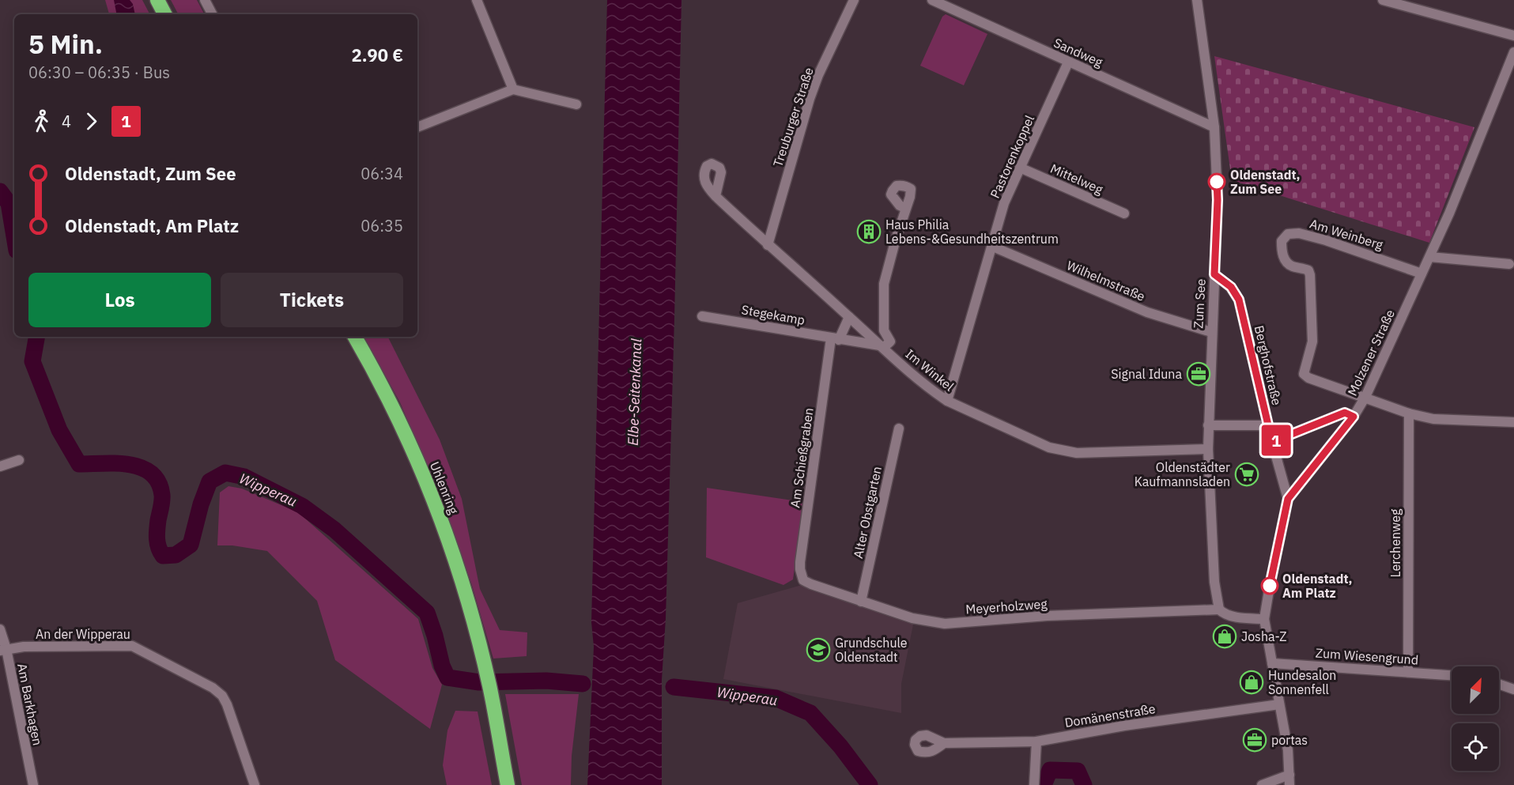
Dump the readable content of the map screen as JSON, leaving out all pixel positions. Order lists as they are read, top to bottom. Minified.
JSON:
{"streets":{"highway":["Uhlenring"],"street":["Sandweg","Treuburger Straße","Pastorenkoppel","Mittelweg","Am Weinberg","Wilhelmstraße","Zum See","Stegekamp","Molzener Straße","Berghofstraße","Im Winkel","Am Schießgraben","Alter Obstgarten","Lerchenweg","Meyerholzweg","An der Wipperau","Zum Wiesengrund","Am Barkhagen","Domänenstraße"]},"crossings":[["Sandweg","Pastorenkoppel"],["Sandweg","Zum See"],["Treuburger Straße","Im Winkel"],["Pastorenkoppel","Mittelweg"],["Pastorenkoppel","Wilhelmstraße"],["Pastorenkoppel","Im Winkel"],["Am Weinberg","Molzener Straße"],["Wilhelmstraße","Zum See"],["Zum See","Berghofstraße"],["Zum See","Im Winkel"],["Zum See","Meyerholzweg"],["Stegekamp","Im Winkel"],["Stegekamp","Am Schießgraben"],["Molzener Straße","Berghofstraße"],["Am Schießgraben","Meyerholzweg"],["Alter Obstgarten","Meyerholzweg"],["Lerchenweg","Zum Wiesengrund"],["An der Wipperau","Am Barkhagen"]],"water":["Elbe-Seitenkanal","Wipperau"],"places":{"other":["Oldenstadt, Zum See","Oldenstadt, Am Platz"],"building":["Haus Philia Lebens-&Gesundheitszentrum"],"office":["Signal Iduna","portas"],"supermarket":["Oldenstädter Kaufmannsladen"],"shop":["Josha-Z","Hundesalon Sonnenfell"],"school or university":["Grundschule Oldenstadt"]},"lines":["bus line 1"],"north":"top right","page":{"on_map":"1","heading":["5 Min.","06:30 – 06:35 · Bus","2.90 €"],"legs":["4","1"],"list":[{"name":"Oldenstadt, Zum See","value":"06:34"},{"name":"Oldenstadt, Am Platz","value":"06:35"}],"buttons":["Los","Tickets"]}}
